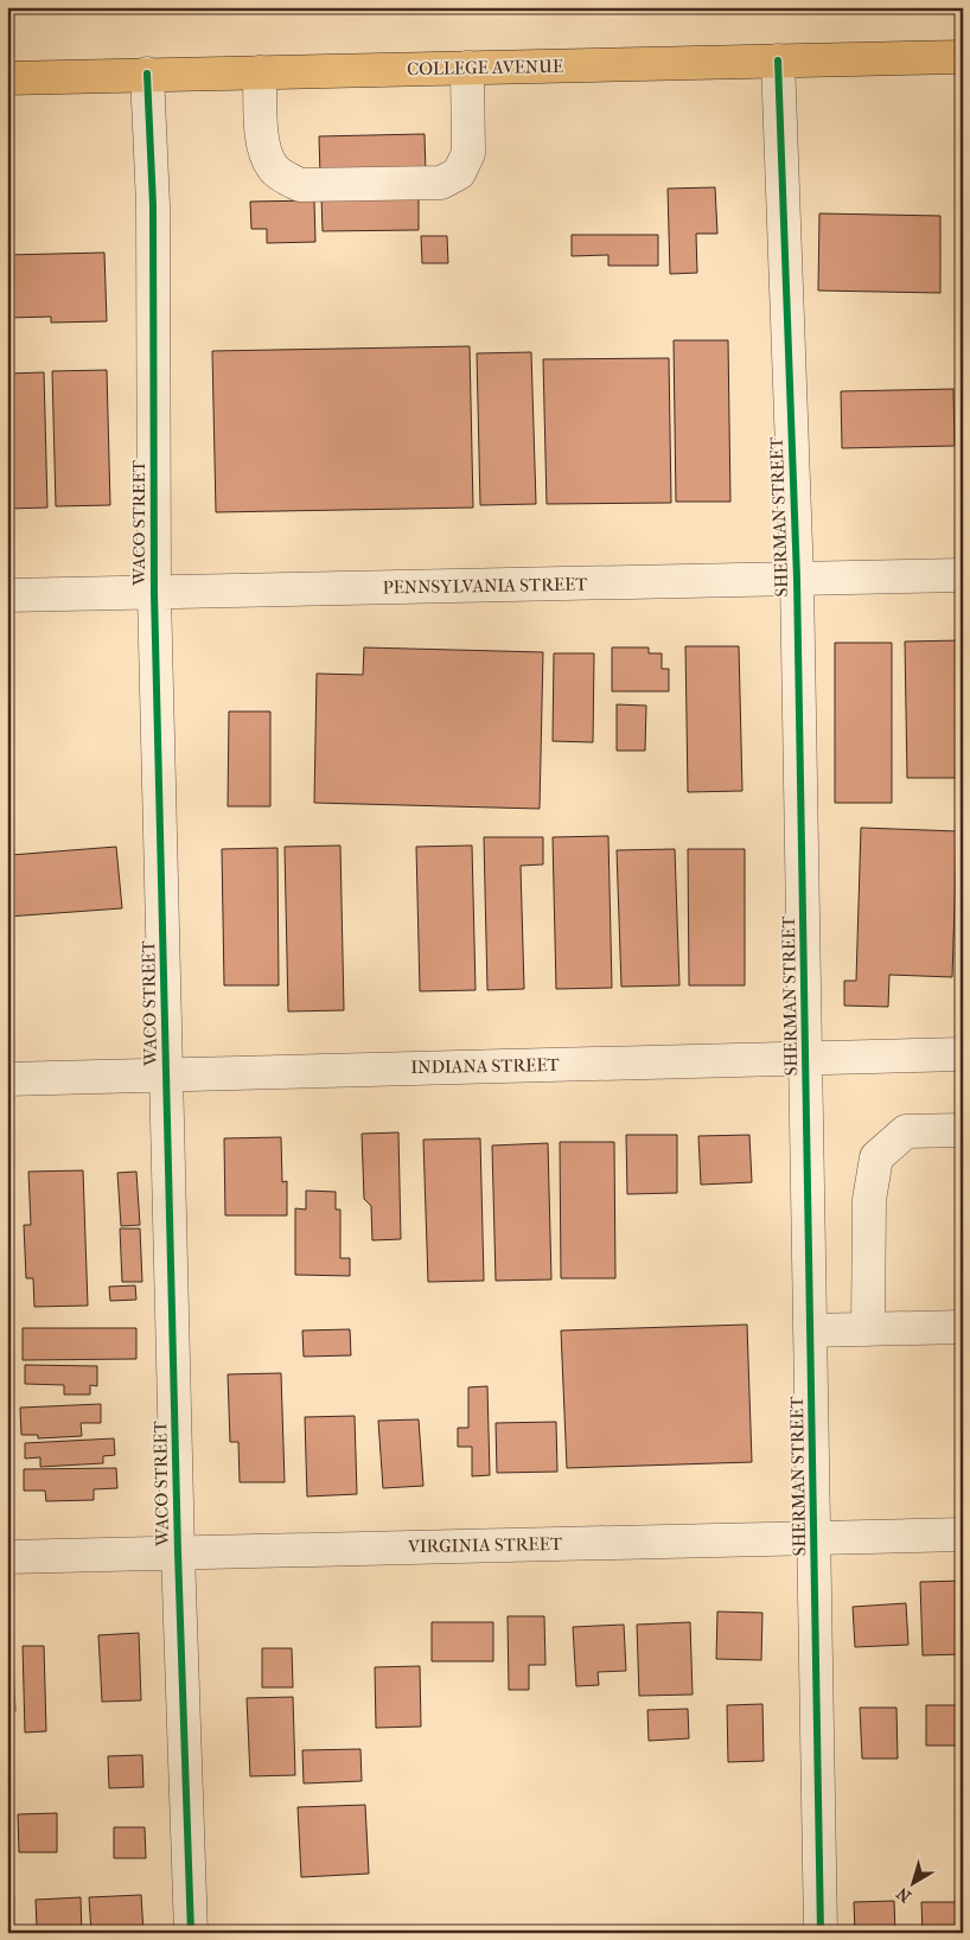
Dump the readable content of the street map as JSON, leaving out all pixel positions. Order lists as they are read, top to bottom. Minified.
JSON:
{"streets":{"main road":["COLLEGE AVENUE"],"street":["SHERMAN STREET","WACO STREET","PENNSYLVANIA STREET","INDIANA STREET","VIRGINIA STREET"]},"crossings":[["COLLEGE AVENUE","SHERMAN STREET"],["COLLEGE AVENUE","WACO STREET"],["SHERMAN STREET","PENNSYLVANIA STREET"],["SHERMAN STREET","INDIANA STREET"],["SHERMAN STREET","VIRGINIA STREET"],["WACO STREET","PENNSYLVANIA STREET"],["WACO STREET","INDIANA STREET"],["WACO STREET","VIRGINIA STREET"]],"north":"bottom left"}
